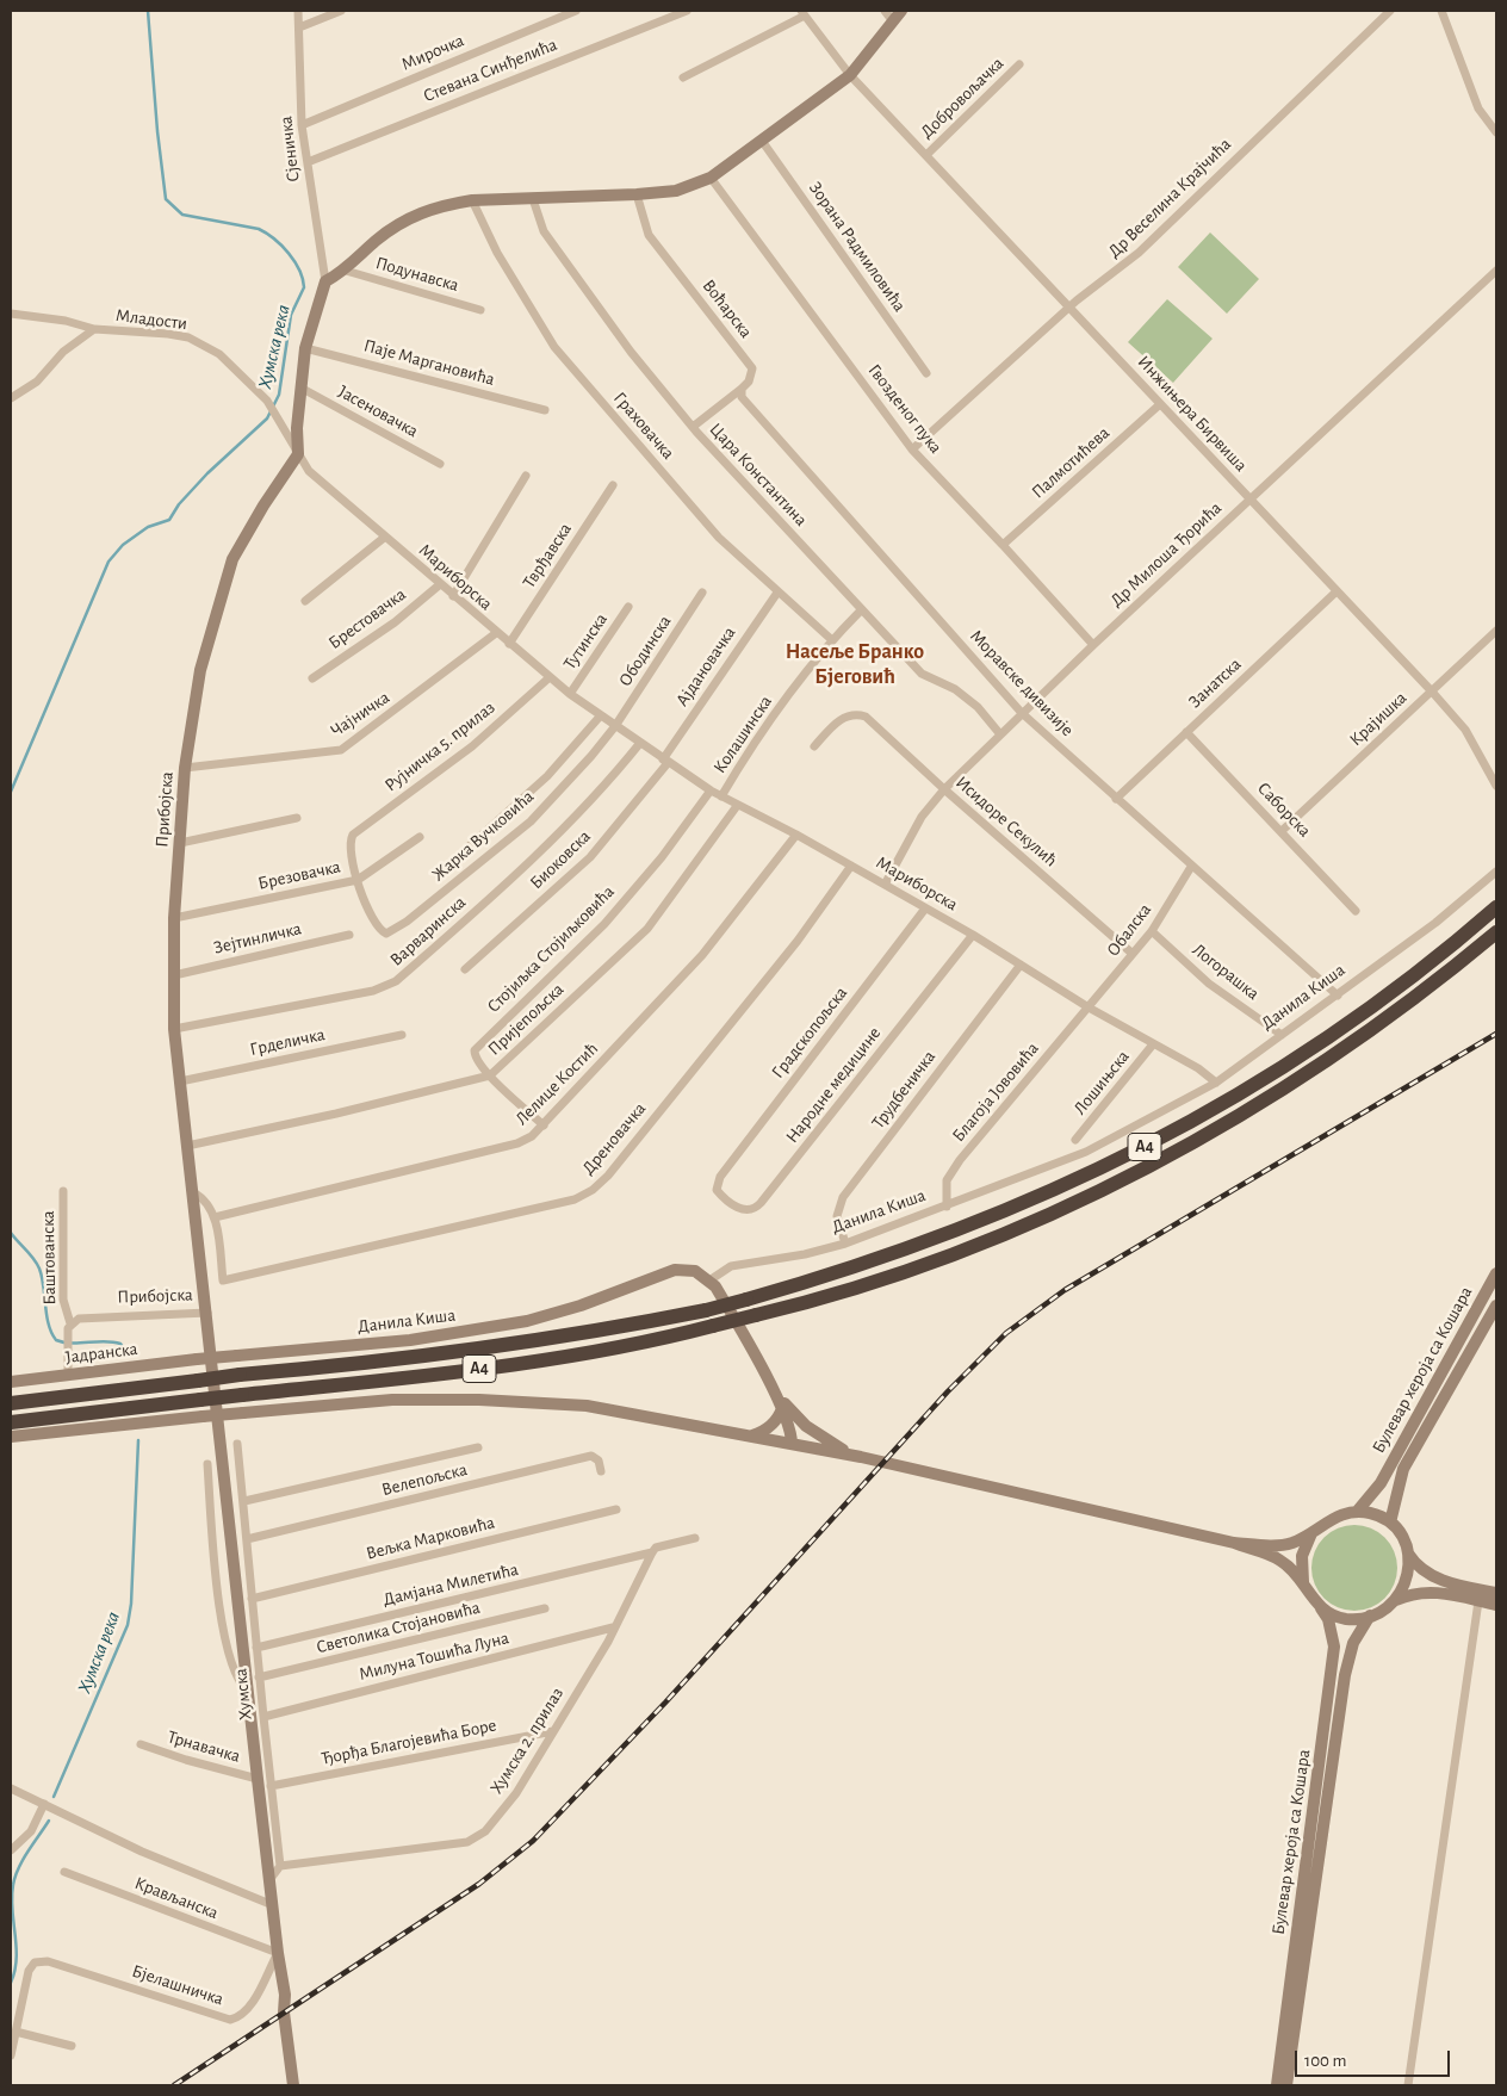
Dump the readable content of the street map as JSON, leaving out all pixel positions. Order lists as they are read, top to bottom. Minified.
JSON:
{"streets":{"highway":["A4"],"main road":["Прибојска","Данила Киша","Јадранска","Булевар хероја са Кошара","Хумска"],"street":["Мирочка","Стевана Синђелића","Добровољачка","Сјеничка","Др Веселина Крајчића","Зорана Радмиловића","Подунавска","Воћарска","Младости","Паје Маргановића","Гвозденог пука","Јасеновачка","Инжињера Бирвиша","Граховачка","Палмотићева","Цара Константина","Др Милоша Ђорића","Тврђавска","Мариборска","Брестовачка","Тутинска","Ободинска","Ајдановачка","Моравске дивизије","Занатска","Чајничка","Крајишка","Колашинска","Рујничка 5. прилаз","Саборска","Исидоре Секулић","Жарка Вучковића","Биоковска","Брезовачка","Обалска","Варваринска","Зејтинличка","Стојиљка Стојиљковића","Логорашка","Пријепољска","Градскопољска","Грделичка","Лошињска","Лелице Костић","Народне медицине","Трудбеничка","Благоја Јововића","Дреновачка","Баштованска","Велепољска","Вељка Марковића","Дамјана Милетића","Светолика Стојановића","Милуна Тошића Луна","Хумска 2. прилаз","Ђорђа Благојевића Боре","Трнавачка","Крављанска","Бјелашничка"]},"crossings":[["Мирочка","Сјеничка"],["Стевана Синђелића","Сјеничка"],["Добровољачка","Инжињера Бирвиша"],["Др Веселина Крајчића","Гвозденог пука"],["Др Веселина Крајчића","Инжињера Бирвиша"],["Воћарска","Моравске дивизије"],["Младости","Мариборска"],["Младости","Прибојска"],["Гвозденог пука","Палмотићева"],["Гвозденог пука","Др Милоша Ђорића"],["Инжињера Бирвиша","Палмотићева"],["Инжињера Бирвиша","Др Милоша Ђорића"],["Инжињера Бирвиша","Занатска"],["Инжињера Бирвиша","Крајишка"],["Граховачка","Ајдановачка"],["Граховачка","Колашинска"],["Цара Константина","Др Милоша Ђорића"],["Цара Константина","Колашинска"],["Др Милоша Ђорића","Мариборска"],["Др Милоша Ђорића","Моравске дивизије"],["Др Милоша Ђорића","Исидоре Секулић"],["Тврђавска","Мариборска"],["Мариборска","Брестовачка"],["Мариборска","Тутинска"],["Мариборска","Ободинска"],["Мариборска","Ајдановачка"],["Мариборска","Чајничка"],["Мариборска","Колашинска"],["Мариборска","Рујничка 5. прилаз"],["Мариборска","Прибојска"],["Мариборска","Жарка Вучковића"],["Мариборска","Биоковска"],["Мариборска","Обалска"],["Мариборска","Варваринска"],["Мариборска","Стојиљка Стојиљковића"],["Мариборска","Данила Киша"],["Мариборска","Пријепољска"],["Мариборска","Градскопољска"],["Мариборска","Лошињска"],["Мариборска","Лелице Костић"],["Мариборска","Народне медицине"],["Мариборска","Трудбеничка"],["Мариборска","Благоја Јововића"],["Мариборска","Дреновачка"],["Ободинска","Жарка Вучковића"],["Ајдановачка","Биоковска"],["Моравске дивизије","Занатска"],["Моравске дивизије","Обалска"],["Моравске дивизије","Данила Киша"],["Занатска","Саборска"],["Чајничка","Прибојска"],["Крајишка","Саборска"],["Рујничка 5. прилаз","Жарка Вучковића"],["Рујничка 5. прилаз","Брезовачка"],["Прибојска","Брезовачка"],["Прибојска","Варваринска"],["Прибојска","Зејтинличка"],["Прибојска","Пријепољска"],["Прибојска","Грделичка"],["Прибојска","Баштованска"],["Прибојска","Хумска"],["Исидоре Секулић","Обалска"],["Жарка Вучковића","Брезовачка"],["Обалска","Логорашка"],["Обалска","Благоја Јововића"],["Стојиљка Стојиљковића","Пријепољска"],["Логорашка","Данила Киша"],["Данила Киша","Трудбеничка"],["Данила Киша","Благоја Јововића"],["Данила Киша","Јадранска"],["Градскопољска","Народне медицине"],["Лелице Костић","Дреновачка"],["Велепољска","Хумска"],["Вељка Марковића","Хумска"],["Дамјана Милетића","Хумска"],["Дамјана Милетића","Хумска 2. прилаз"],["Светолика Стојановића","Хумска"],["Милуна Тошића Луна","Хумска"],["Милуна Тошића Луна","Хумска 2. прилаз"],["Хумска","Хумска 2. прилаз"],["Хумска","Ђорђа Благојевића Боре"],["Хумска","Трнавачка"],["Хумска","Крављанска"],["Хумска","Бјелашничка"],["Хумска 2. прилаз","Ђорђа Благојевића Боре"],["Крављанска","Бјелашничка"]],"districts":["Насеље Бранко Бјеговић"],"water":["Хумска река"],"scale_bar":"100 m"}
